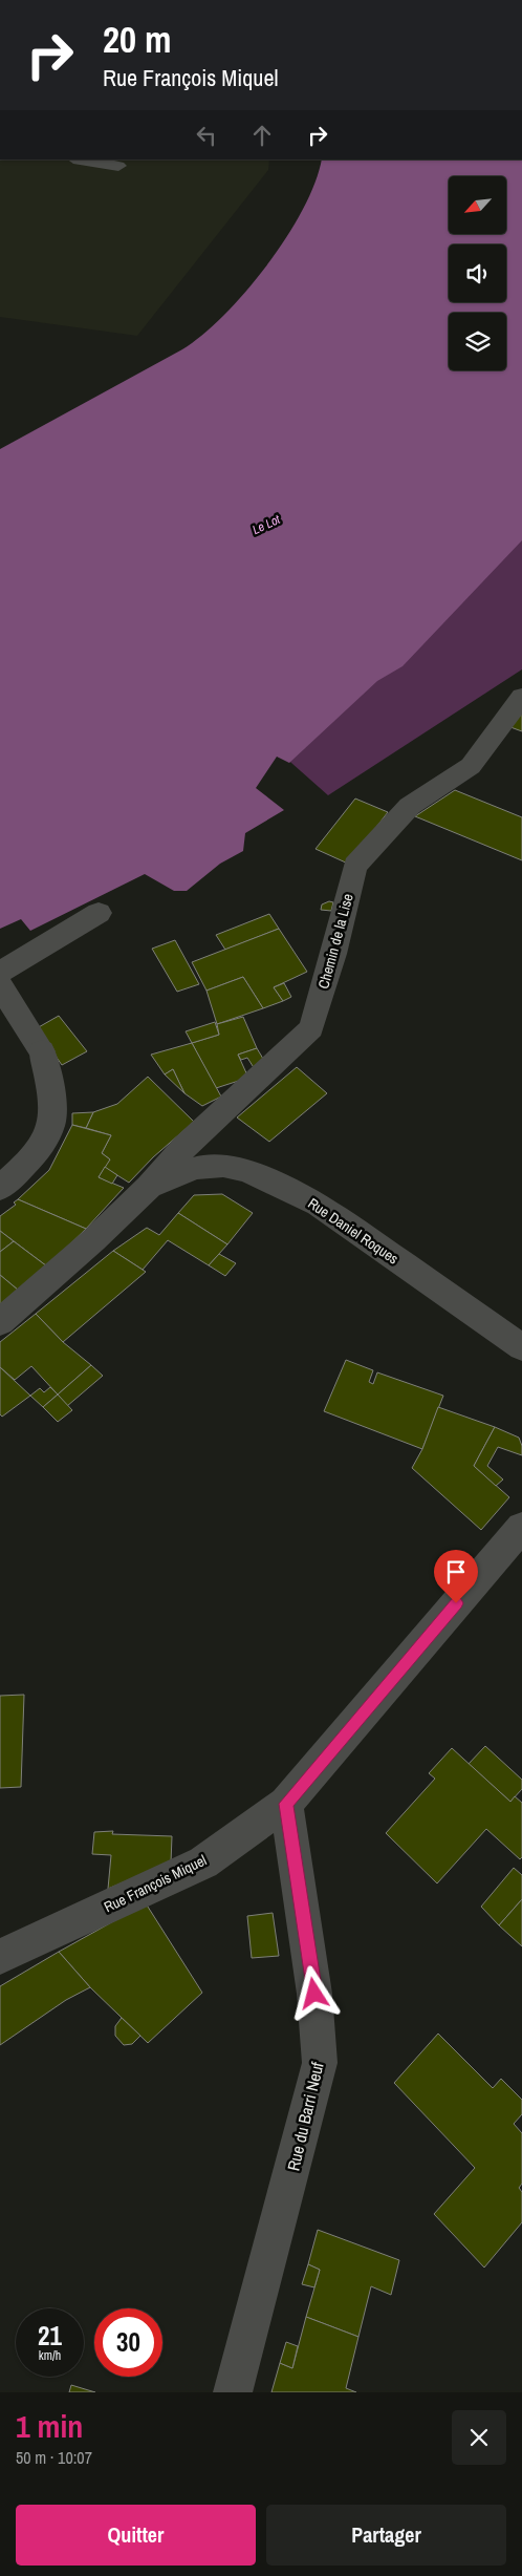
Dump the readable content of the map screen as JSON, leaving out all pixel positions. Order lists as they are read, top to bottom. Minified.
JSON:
{"streets":{"street":["Chemin de la Lise","Rue Daniel Roques","Rue François Miquel","Rue du Barri Neuf"]},"crossings":[["Chemin de la Lise","Rue Daniel Roques"],["Rue François Miquel","Rue du Barri Neuf"]],"water":["Le Lot"],"north":"bottom left","page":{"turn":["20 m","Rue François Miquel"],"speed":"21 km/h","limit":"30","heading":["1 min","50 m · 10:07"],"buttons":["Quitter","Partager"]}}
